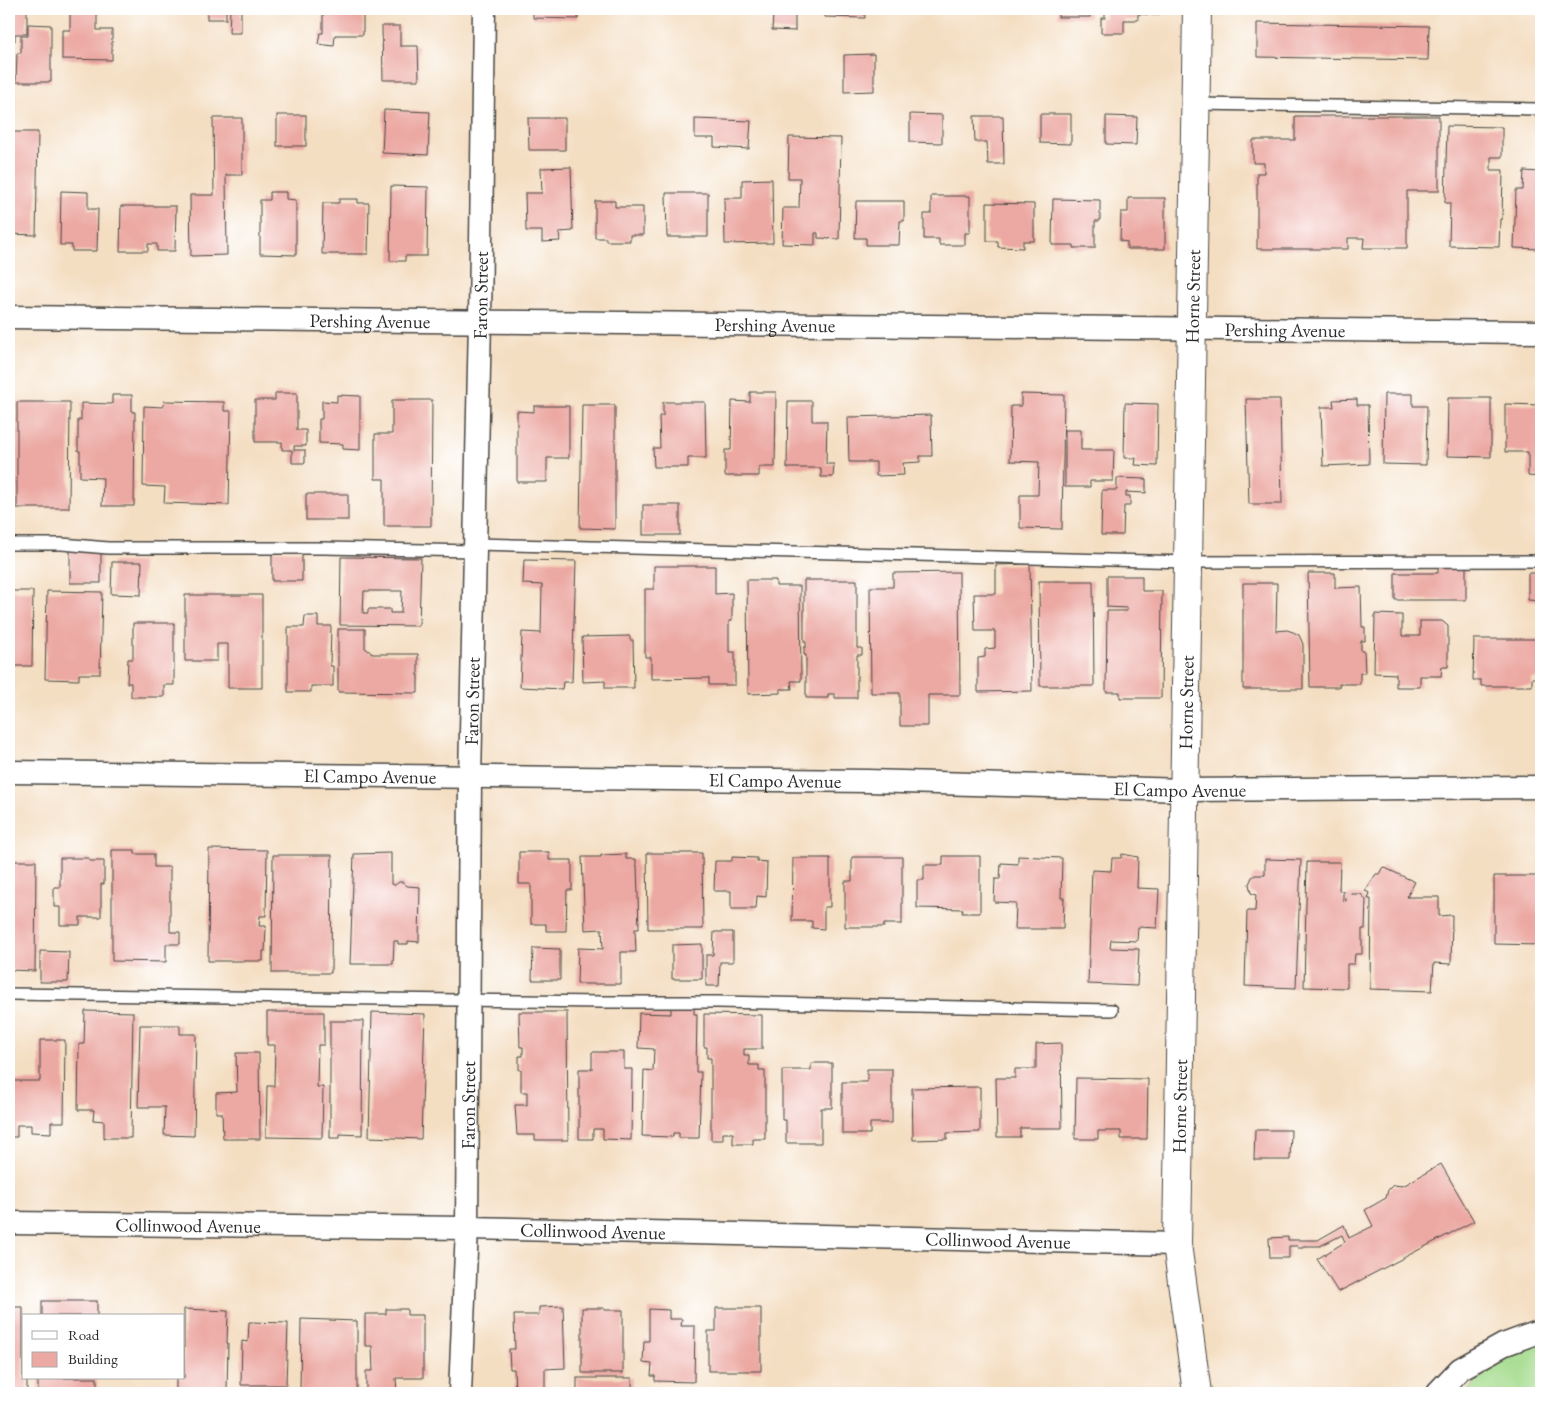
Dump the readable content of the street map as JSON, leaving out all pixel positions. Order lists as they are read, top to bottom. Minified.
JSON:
{"streets":{"street":["Faron Street","Horne Street","Pershing Avenue","El Campo Avenue","Collinwood Avenue"]},"crossings":[["Faron Street","Pershing Avenue"],["Faron Street","El Campo Avenue"],["Faron Street","Collinwood Avenue"],["Horne Street","Pershing Avenue"],["Horne Street","El Campo Avenue"],["Horne Street","Collinwood Avenue"]],"legend":["Road","Building"]}
